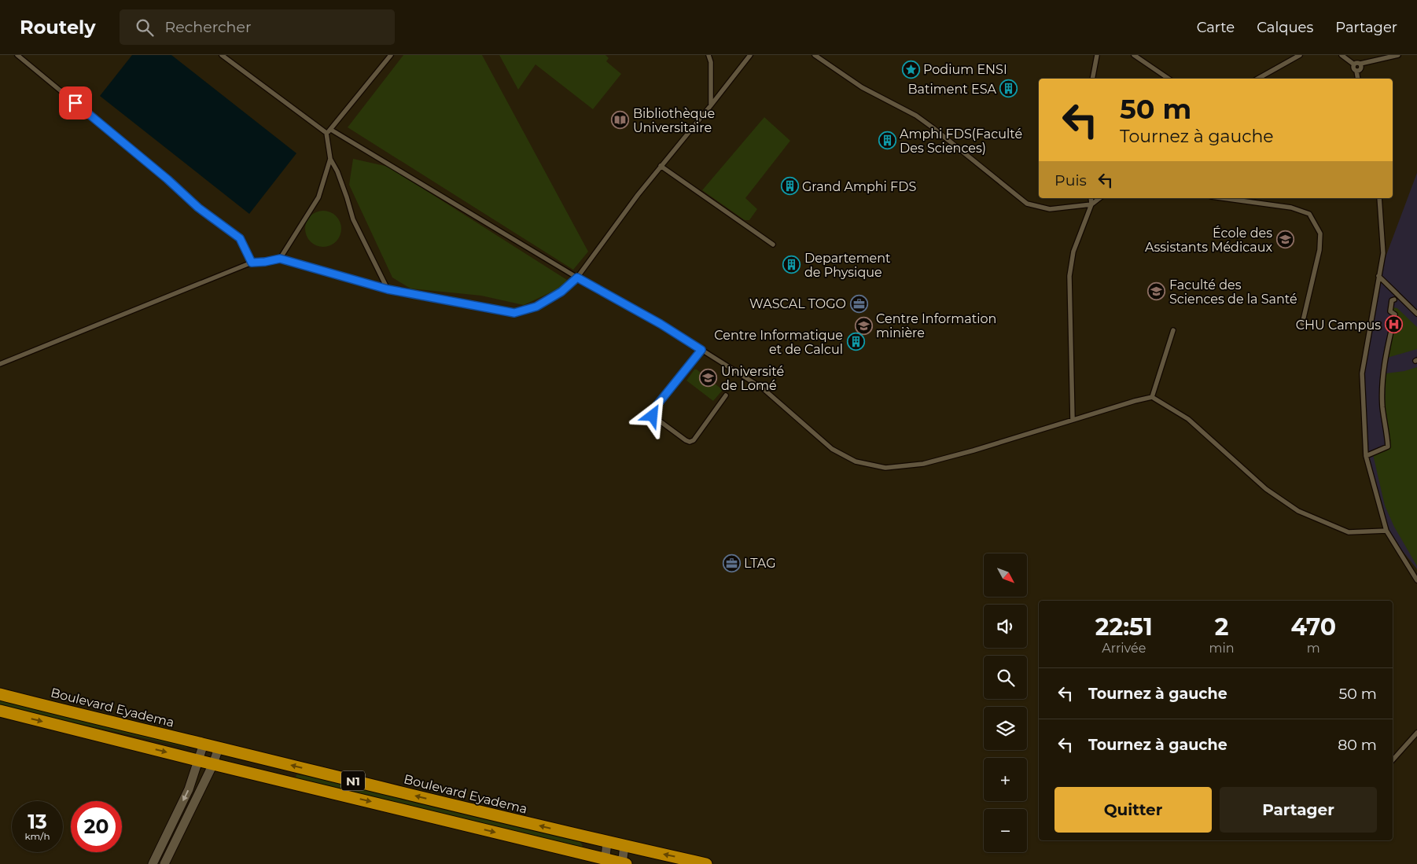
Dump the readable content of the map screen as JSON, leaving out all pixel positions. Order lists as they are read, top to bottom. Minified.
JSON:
{"streets":{"highway":["Boulevard Eyadema","N1"]},"places":{"place":["Podium ENSI"],"building":["Batiment ESA","Amphi FDS(Faculté Des Sciences)","Grand Amphi FDS","Departement de Physique","Centre Informatique et de Calcul"],"library":["Bibliothèque Universitaire"],"school or university":["École des Assistants Médicaux","Faculté des Sciences de la Santé","Centre Information minière","Université de Lomé"],"office":["WASCAL TOGO","LTAG"],"hospital":["CHU Campus"]},"north":"bottom right","page":{"header":"Routely","search":"Rechercher","nav":["Carte","Calques","Partager"],"turn":["50 m","Tournez à gauche"],"then":"Puis","map_buttons":["+","−"],"eta":["22:51","Arrivée","2","min","470","m"],"list":[{"name":"Tournez à gauche","value":"50 m"},{"name":"Tournez à gauche","value":"80 m"}],"buttons":["Quitter","Partager"],"speed":"13 km/h","limit":"20"}}
